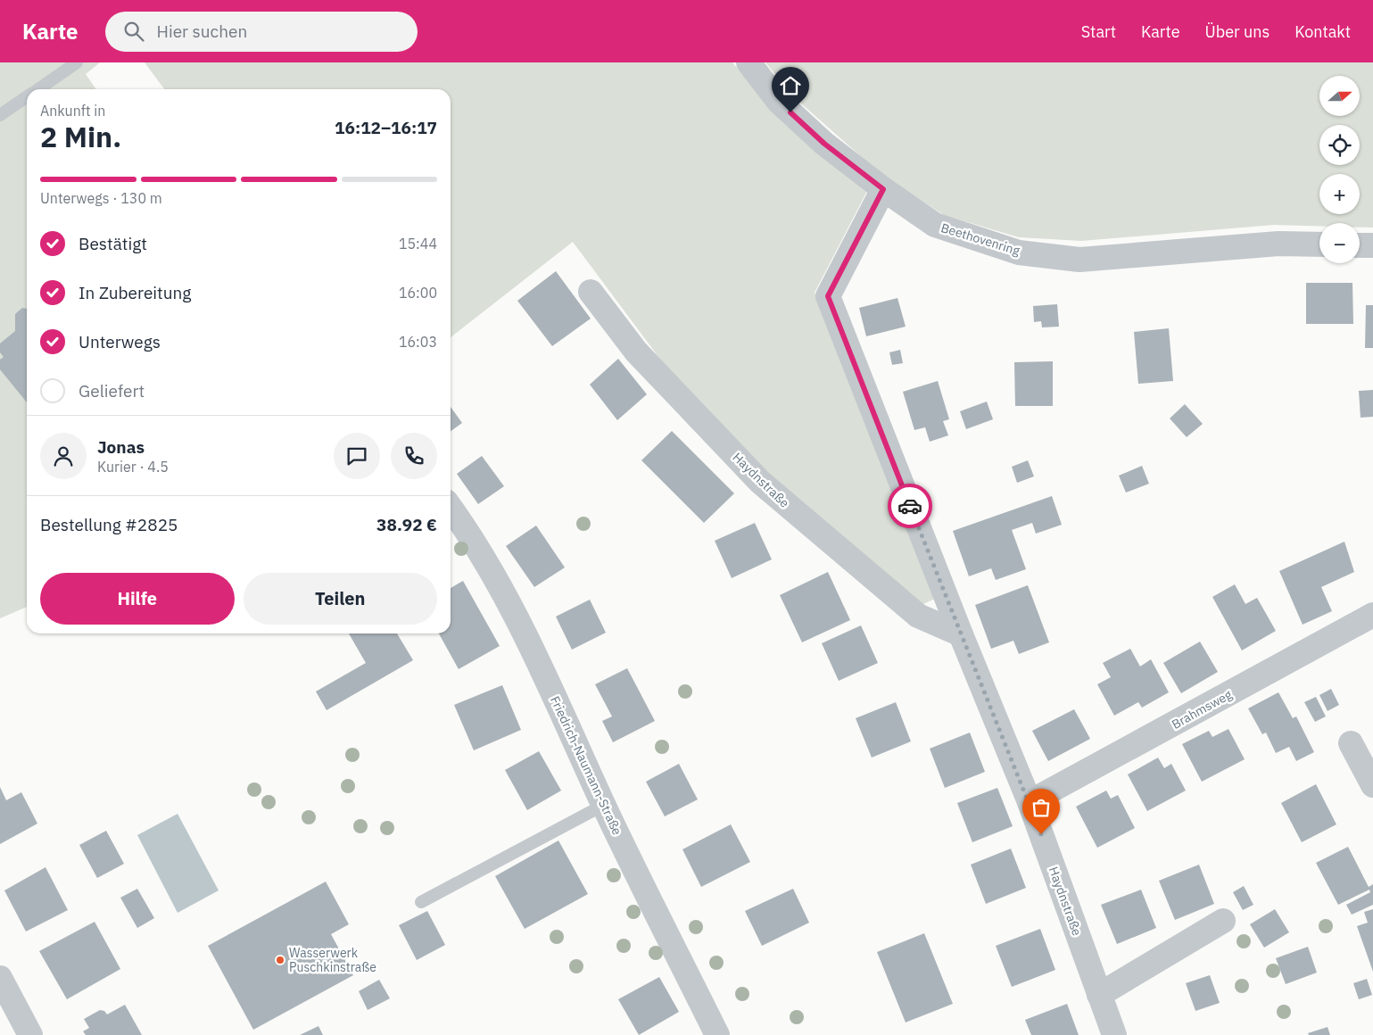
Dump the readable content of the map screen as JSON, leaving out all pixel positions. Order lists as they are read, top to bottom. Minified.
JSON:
{"streets":{"street":["Beethovenring","Haydnstraße","Brahmsweg","Friedrich-Naumann-Straße"]},"crossings":[["Beethovenring","Haydnstraße"],["Haydnstraße","Brahmsweg"]],"places":["Wasserwerk Puschkinstraße"],"north":"right","page":{"header":"Karte","search":"Hier suchen","nav":["Start","Karte","Über uns","Kontakt"],"map_buttons":["+","−"],"heading":["2 Min.","Ankunft in","16:12–16:17"],"panel":["Jonas","Kurier · 4.5","Bestellung #2825","38.92 €"],"bar":"Unterwegs · 130 m","list":[["Bestätigt","15:44"],["In Zubereitung","16:00"],["Unterwegs","16:03"],"Geliefert"],"buttons":["Hilfe","Teilen"]}}
